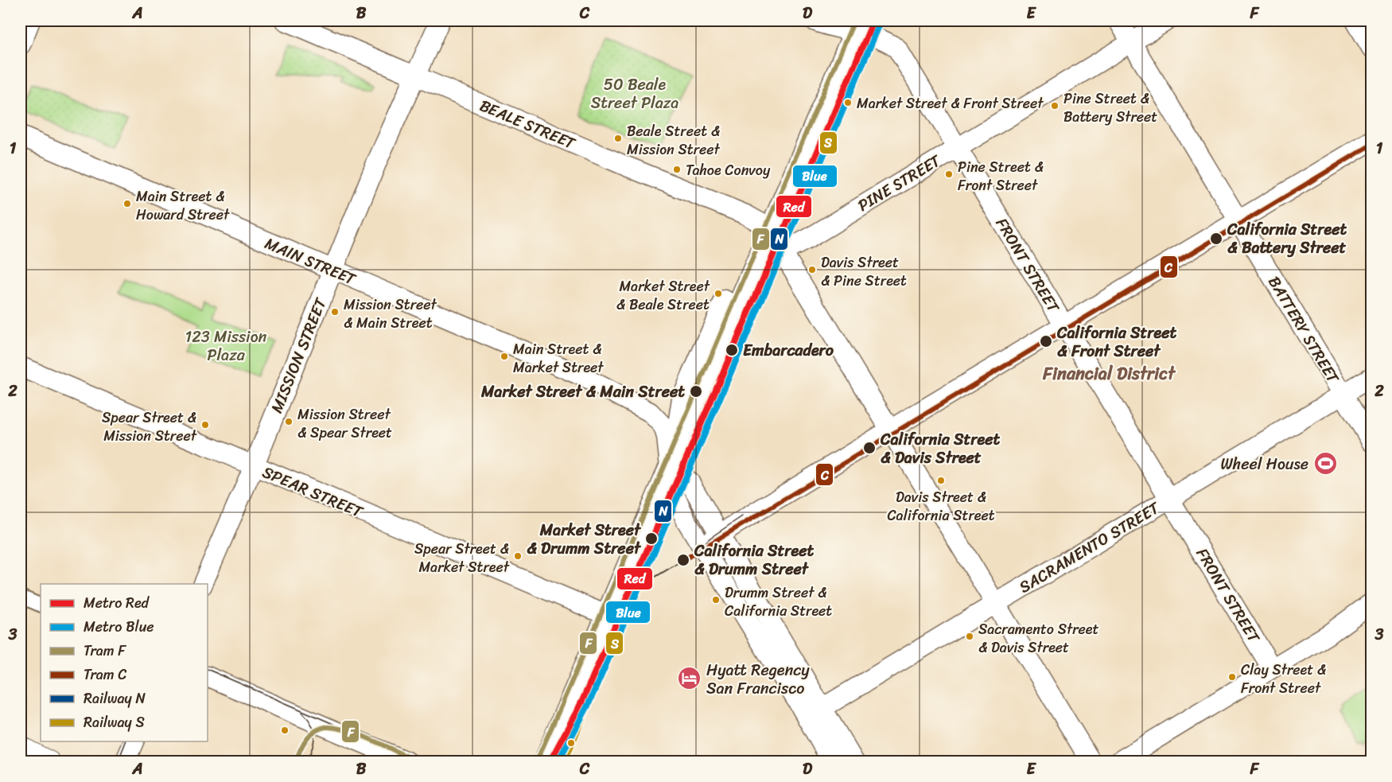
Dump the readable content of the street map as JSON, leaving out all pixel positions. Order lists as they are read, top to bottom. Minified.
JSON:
{"streets":{"street":["BEALE STREET","PINE STREET","MAIN STREET","FRONT STREET","BATTERY STREET","MISSION STREET","SPEAR STREET","SACRAMENTO STREET"]},"crossings":[["BEALE STREET","MISSION STREET"],["PINE STREET","FRONT STREET"],["PINE STREET","BATTERY STREET"],["MAIN STREET","MISSION STREET"],["FRONT STREET","SACRAMENTO STREET"],["BATTERY STREET","SACRAMENTO STREET"],["MISSION STREET","SPEAR STREET"]],"districts":["Financial District"],"parks":["50 Beale Street Plaza","123 Mission Plaza"],"places":{"other":["Market Street & Front Street","Pine Street & Battery Street","Beale Street & Mission Street","Tahoe Convoy","Pine Street & Front Street","Main Street & Howard Street","California Street & Battery Street","Davis Street & Pine Street","Market Street & Beale Street","Mission Street & Main Street","California Street & Front Street","Embarcadero","Main Street & Market Street","Market Street & Main Street","Mission Street & Spear Street","Spear Street & Mission Street","California Street & Davis Street","Davis Street & California Street","Market Street & Drumm Street","Spear Street & Market Street","California Street & Drumm Street","Drumm Street & California Street","Sacramento Street & Davis Street","Clay Street & Front Street"],"sports":["Wheel House"],"hotel":["Hyatt Regency San Francisco"]},"lines":["metro line Red","tram line F","rail line N","metro line Blue","rail line S","tram line C"],"legend":["Metro Red","Metro Blue","Tram F","Tram C","Railway N","Railway S"],"grid":{"columns":["A","B","C","D","E","F"],"rows":["1","2","3"]}}
